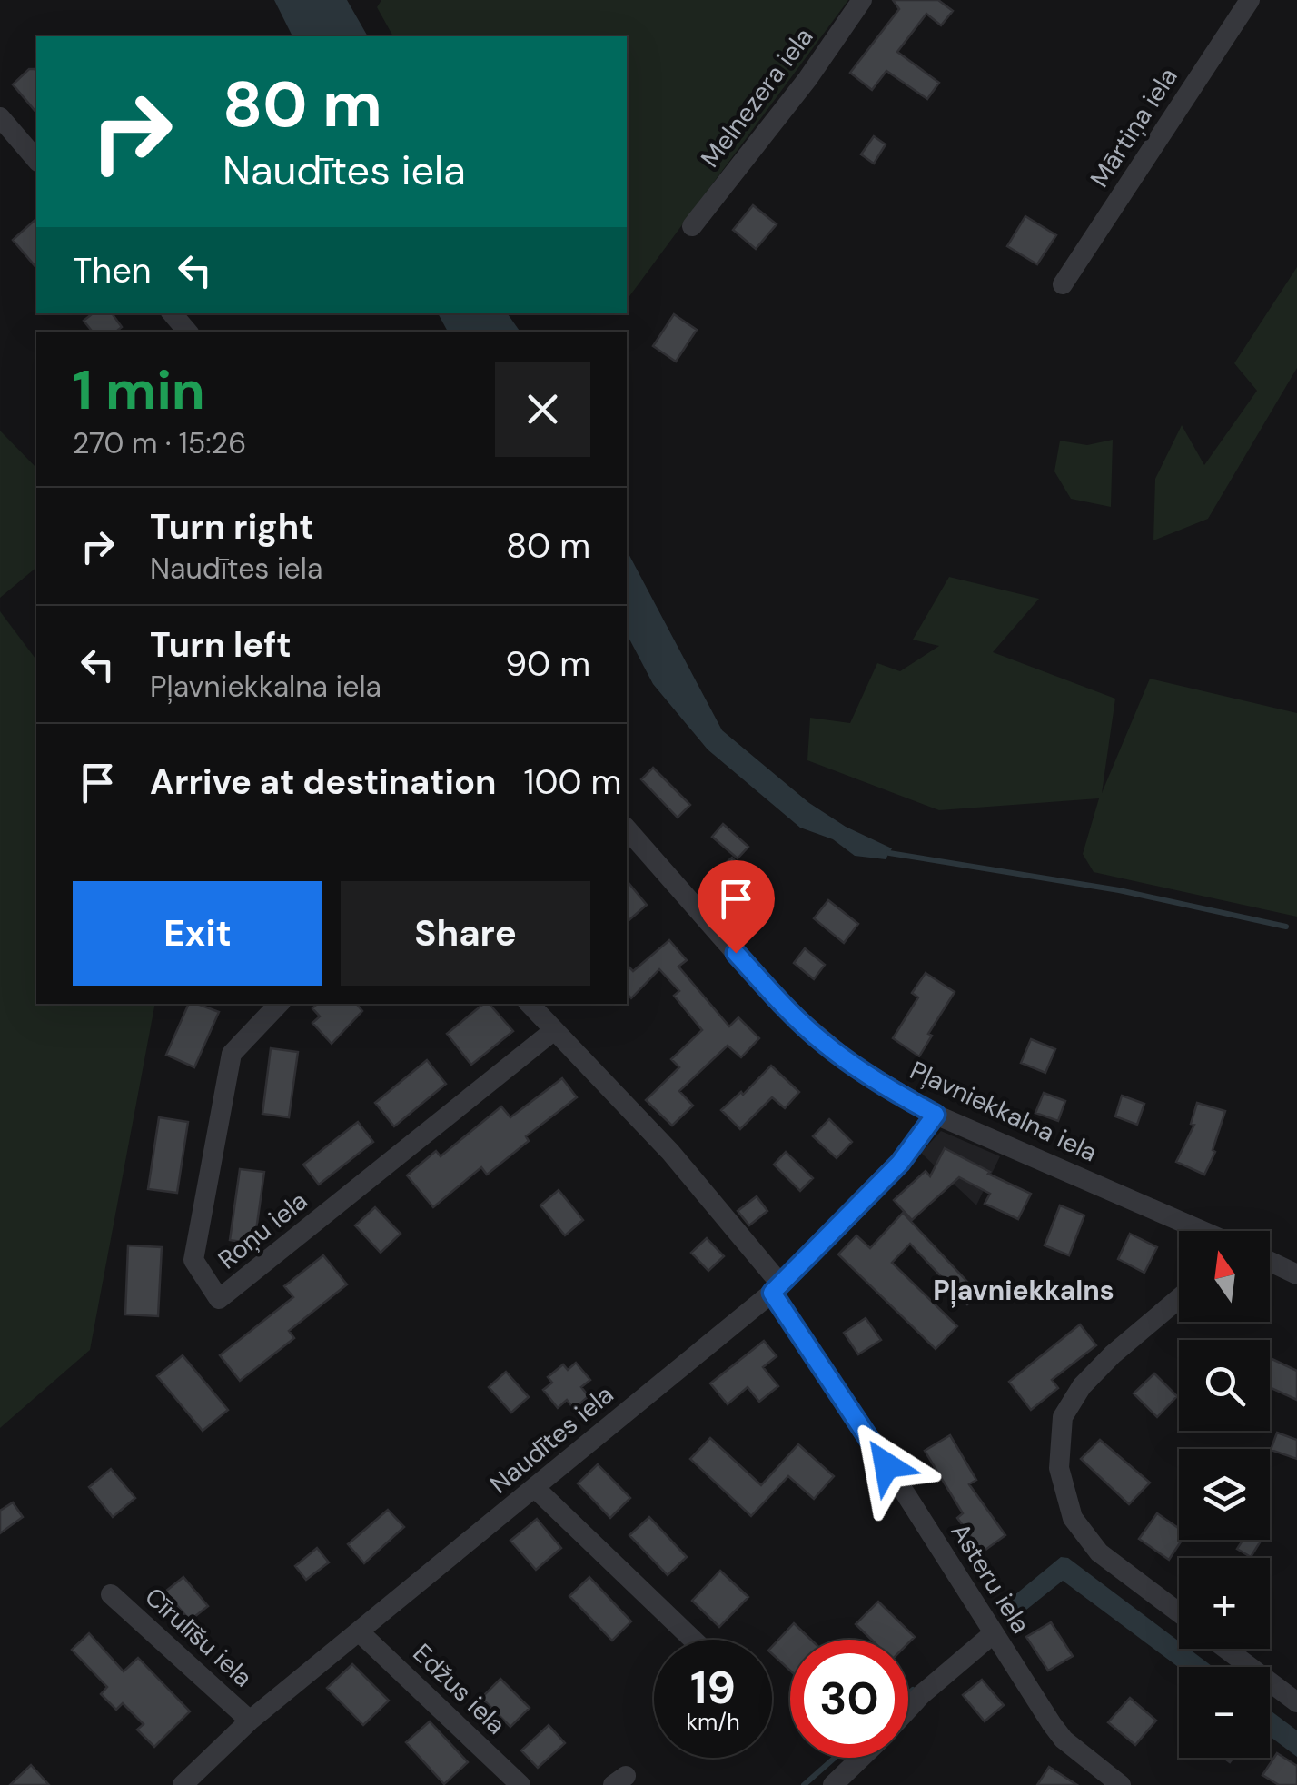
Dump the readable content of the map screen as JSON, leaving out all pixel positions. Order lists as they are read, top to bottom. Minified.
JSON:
{"streets":{"street":["Melnezera iela","Mārtiņa iela","Pļavniekkalna iela","Roņu iela","Naudītes iela","Asteru iela","Cīrulīšu iela","Edžus iela"]},"crossings":[["Pļavniekkalna iela","Naudītes iela"],["Roņu iela","Asteru iela"],["Naudītes iela","Asteru iela"],["Naudītes iela","Cīrulīšu iela"],["Naudītes iela","Edžus iela"]],"districts":["Pļavniekkalns"],"north":"top","page":{"turn":["80 m","Naudītes iela"],"then":"Then","heading":["1 min","270 m · 15:26"],"list":[{"name":"Turn right","note":"Naudītes iela","value":"80 m"},{"name":"Turn left","note":"Pļavniekkalna iela","value":"90 m"},{"name":"Arrive at destination","value":"100 m"}],"buttons":["Exit","Share"],"map_buttons":["+","−"],"speed":"19 km/h","limit":"30"}}
